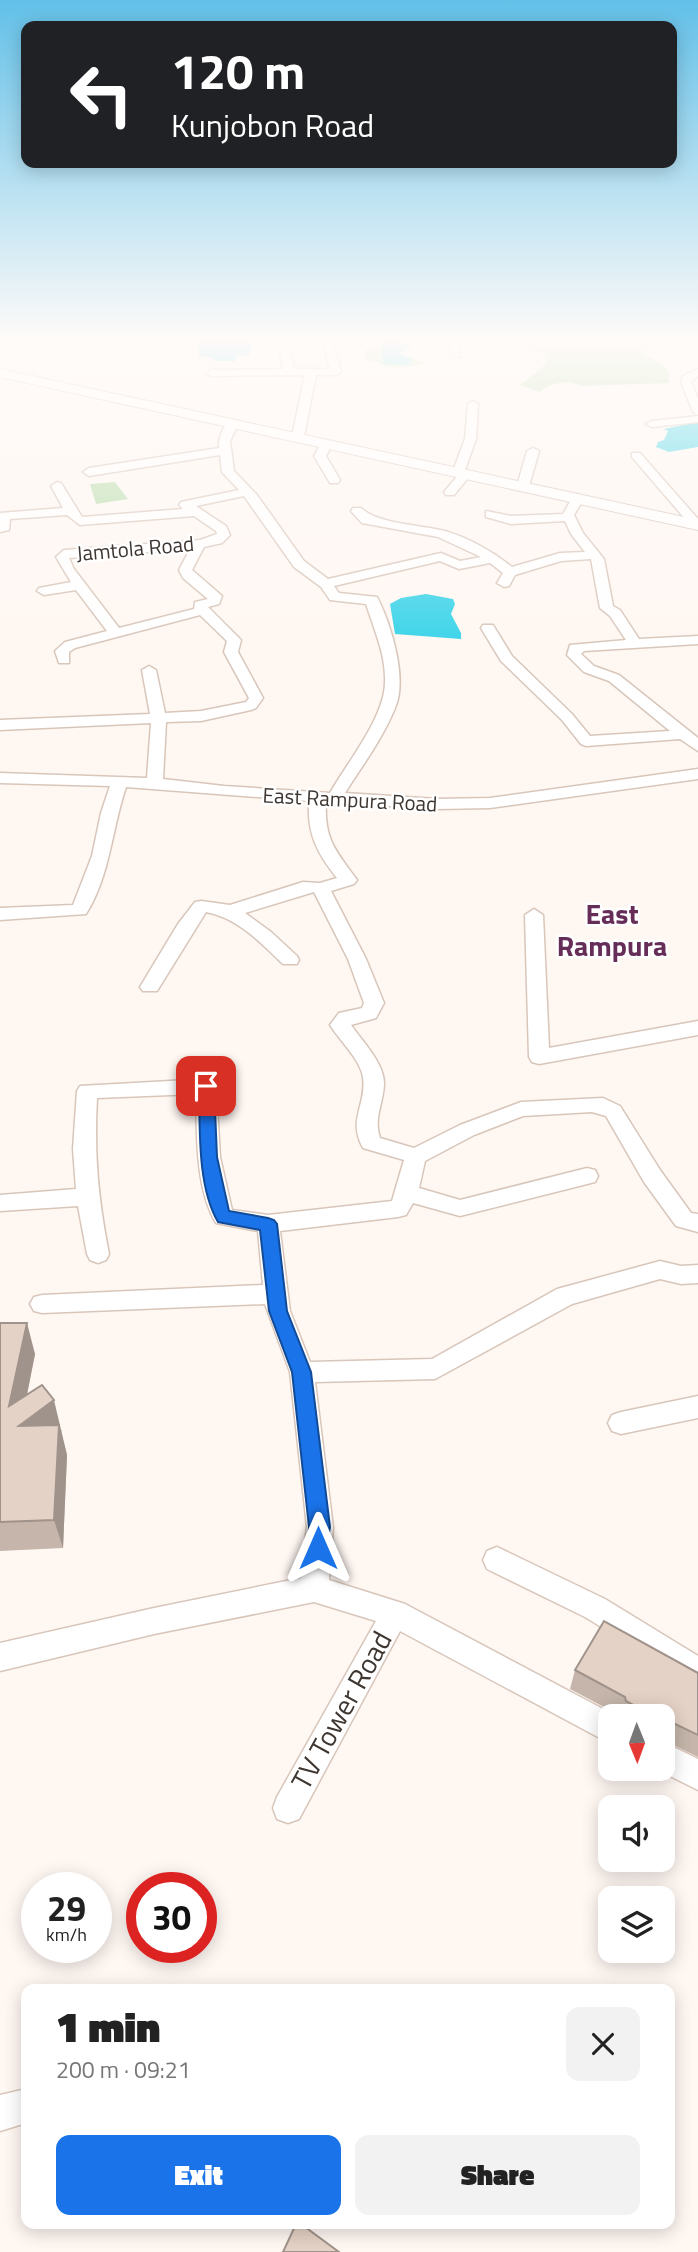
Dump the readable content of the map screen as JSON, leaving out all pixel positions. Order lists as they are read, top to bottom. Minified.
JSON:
{"streets":{"street":["Jamtola Road","East Rampura Road","TV Tower Road"]},"districts":["East Rampura"],"north":"bottom","page":{"turn":["120 m","Kunjobon Road"],"speed":"29 km/h","limit":"30","heading":["1 min","200 m · 09:21"],"buttons":["Exit","Share"]}}
